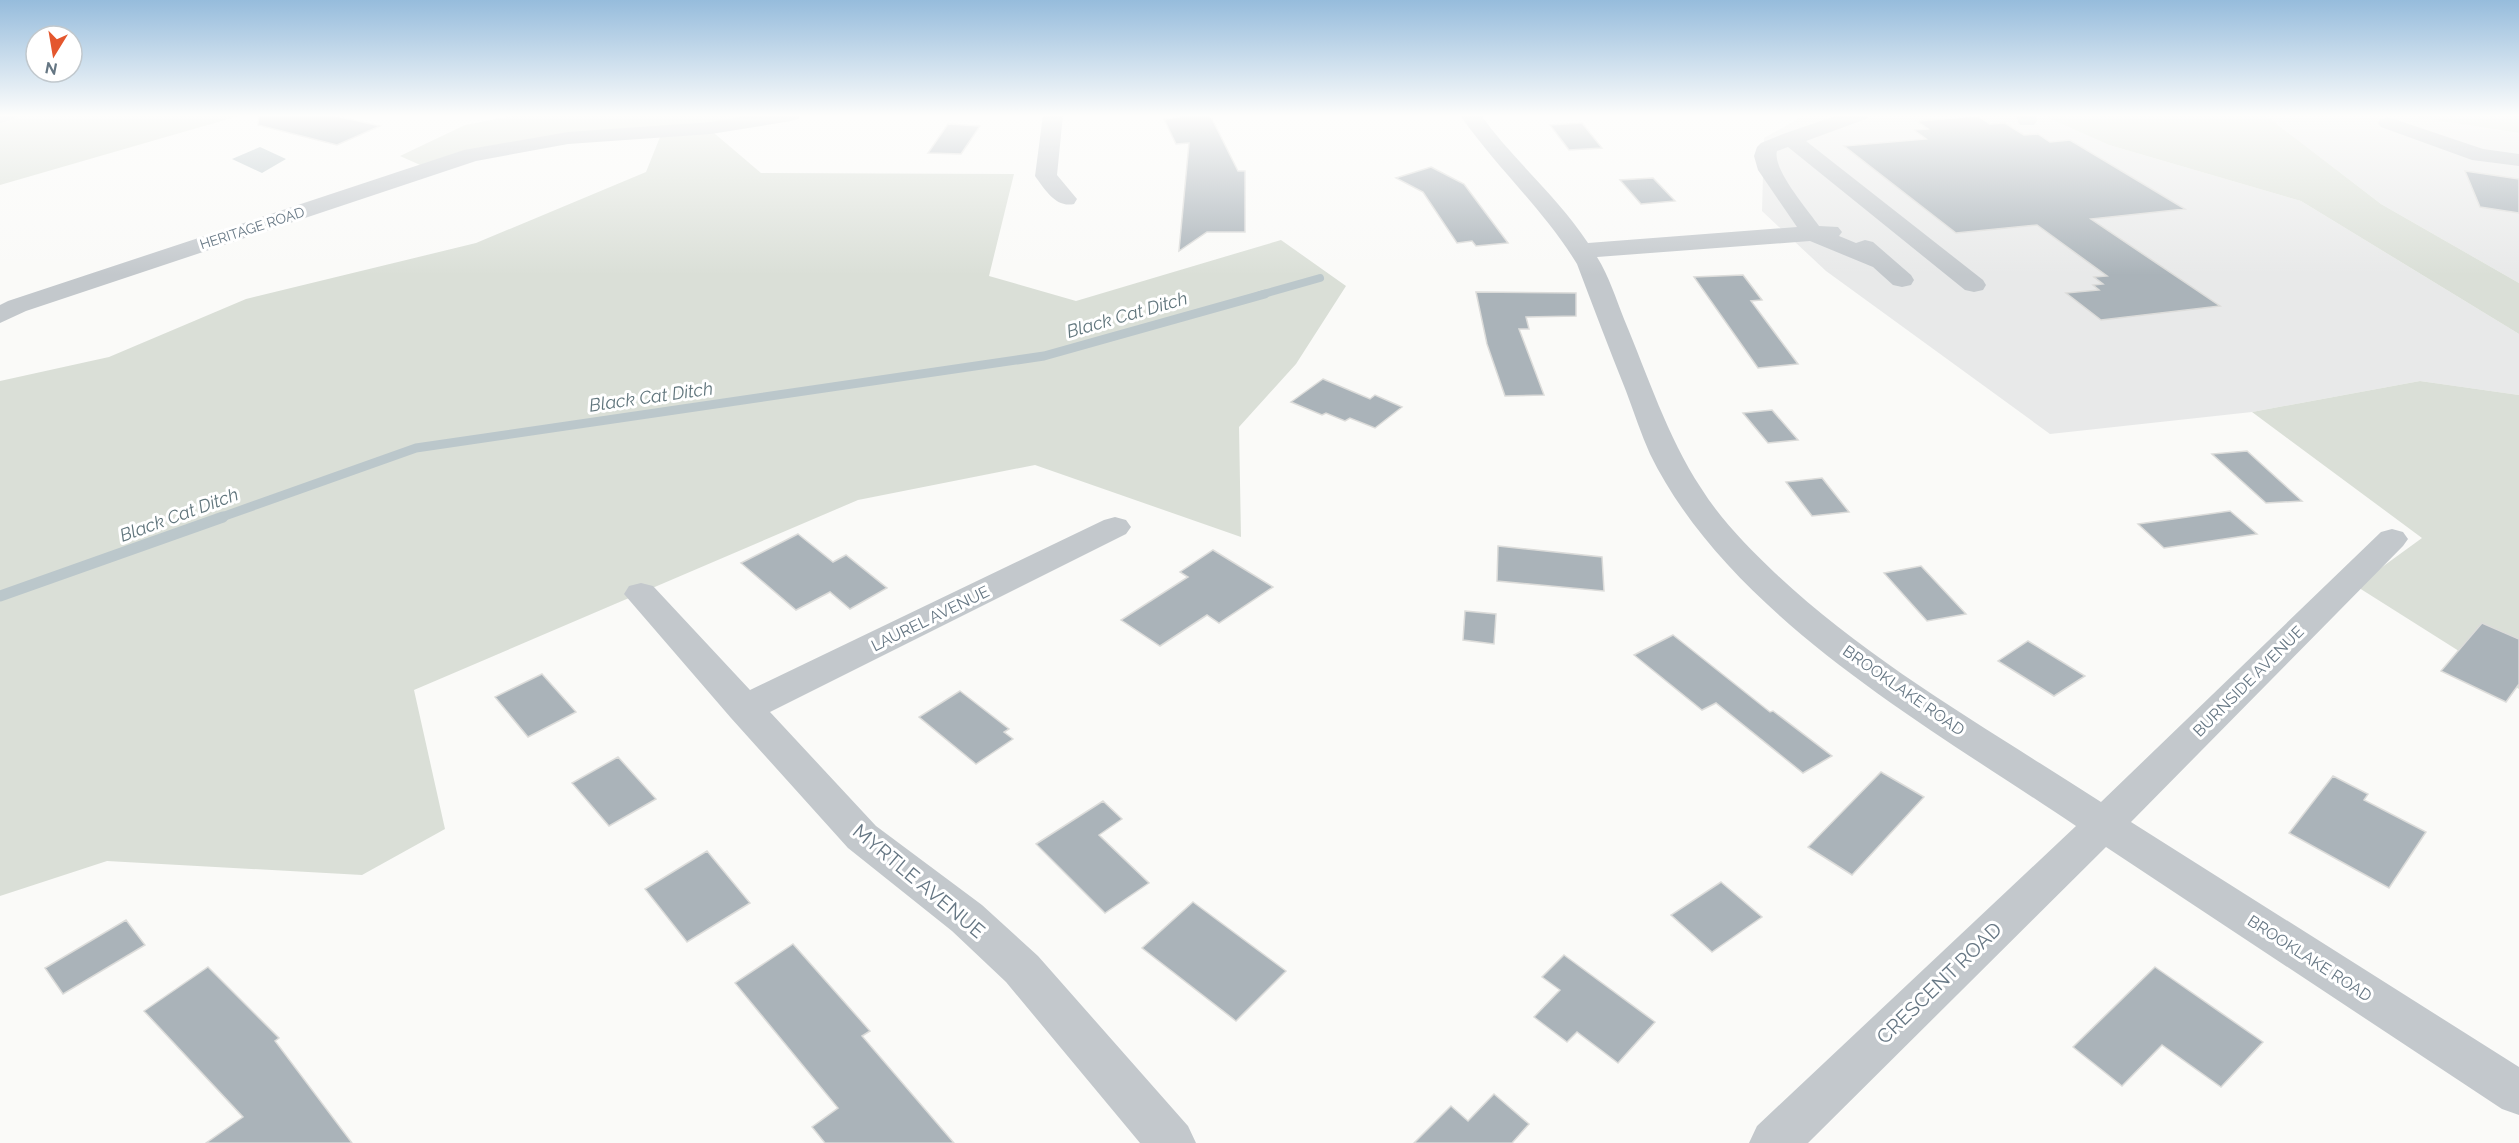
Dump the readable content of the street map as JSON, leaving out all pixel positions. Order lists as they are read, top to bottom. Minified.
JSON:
{"streets":{"street":["HERITAGE ROAD","LAUREL AVENUE","BURNSIDE AVENUE","BROOKLAKE ROAD","MYRTLE AVENUE","CRESCENT ROAD"]},"crossings":[["LAUREL AVENUE","MYRTLE AVENUE"],["BURNSIDE AVENUE","BROOKLAKE ROAD"],["BURNSIDE AVENUE","CRESCENT ROAD"],["BROOKLAKE ROAD","CRESCENT ROAD"]],"water":["Black Cat Ditch"],"north":"bottom"}
